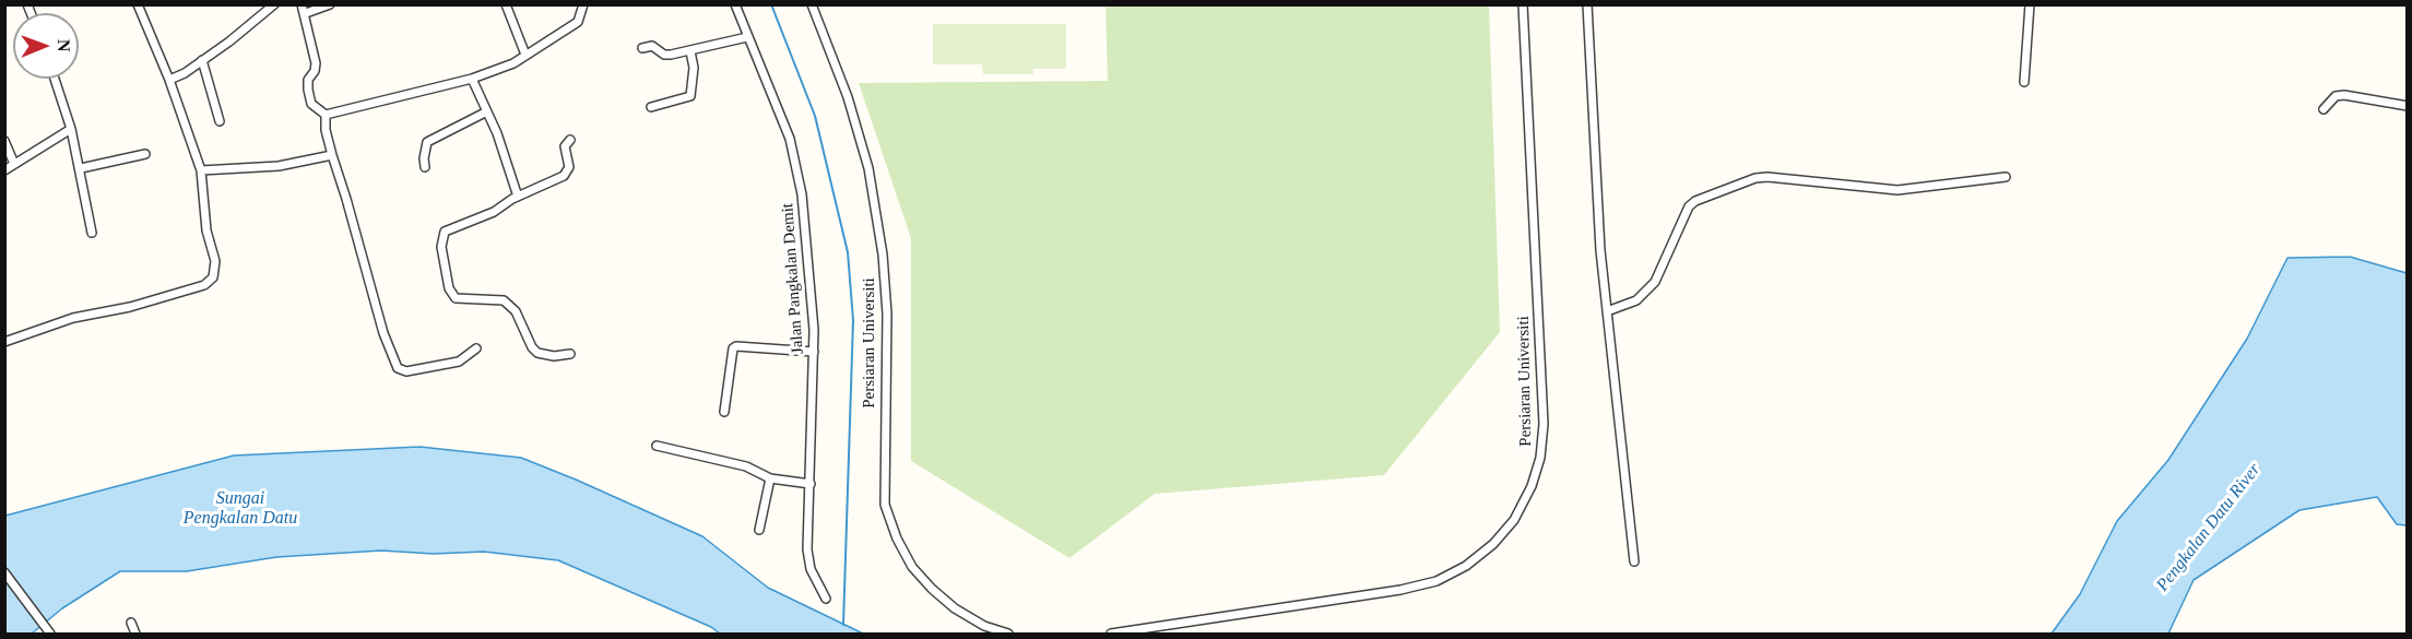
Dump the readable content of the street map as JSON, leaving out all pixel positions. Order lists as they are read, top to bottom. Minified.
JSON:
{"streets":{"street":["Jalan Pangkalan Demit","Persiaran Universiti"]},"water":["Sungai Pengkalan Datu","Pengkalan Datu River"],"north":"right"}
